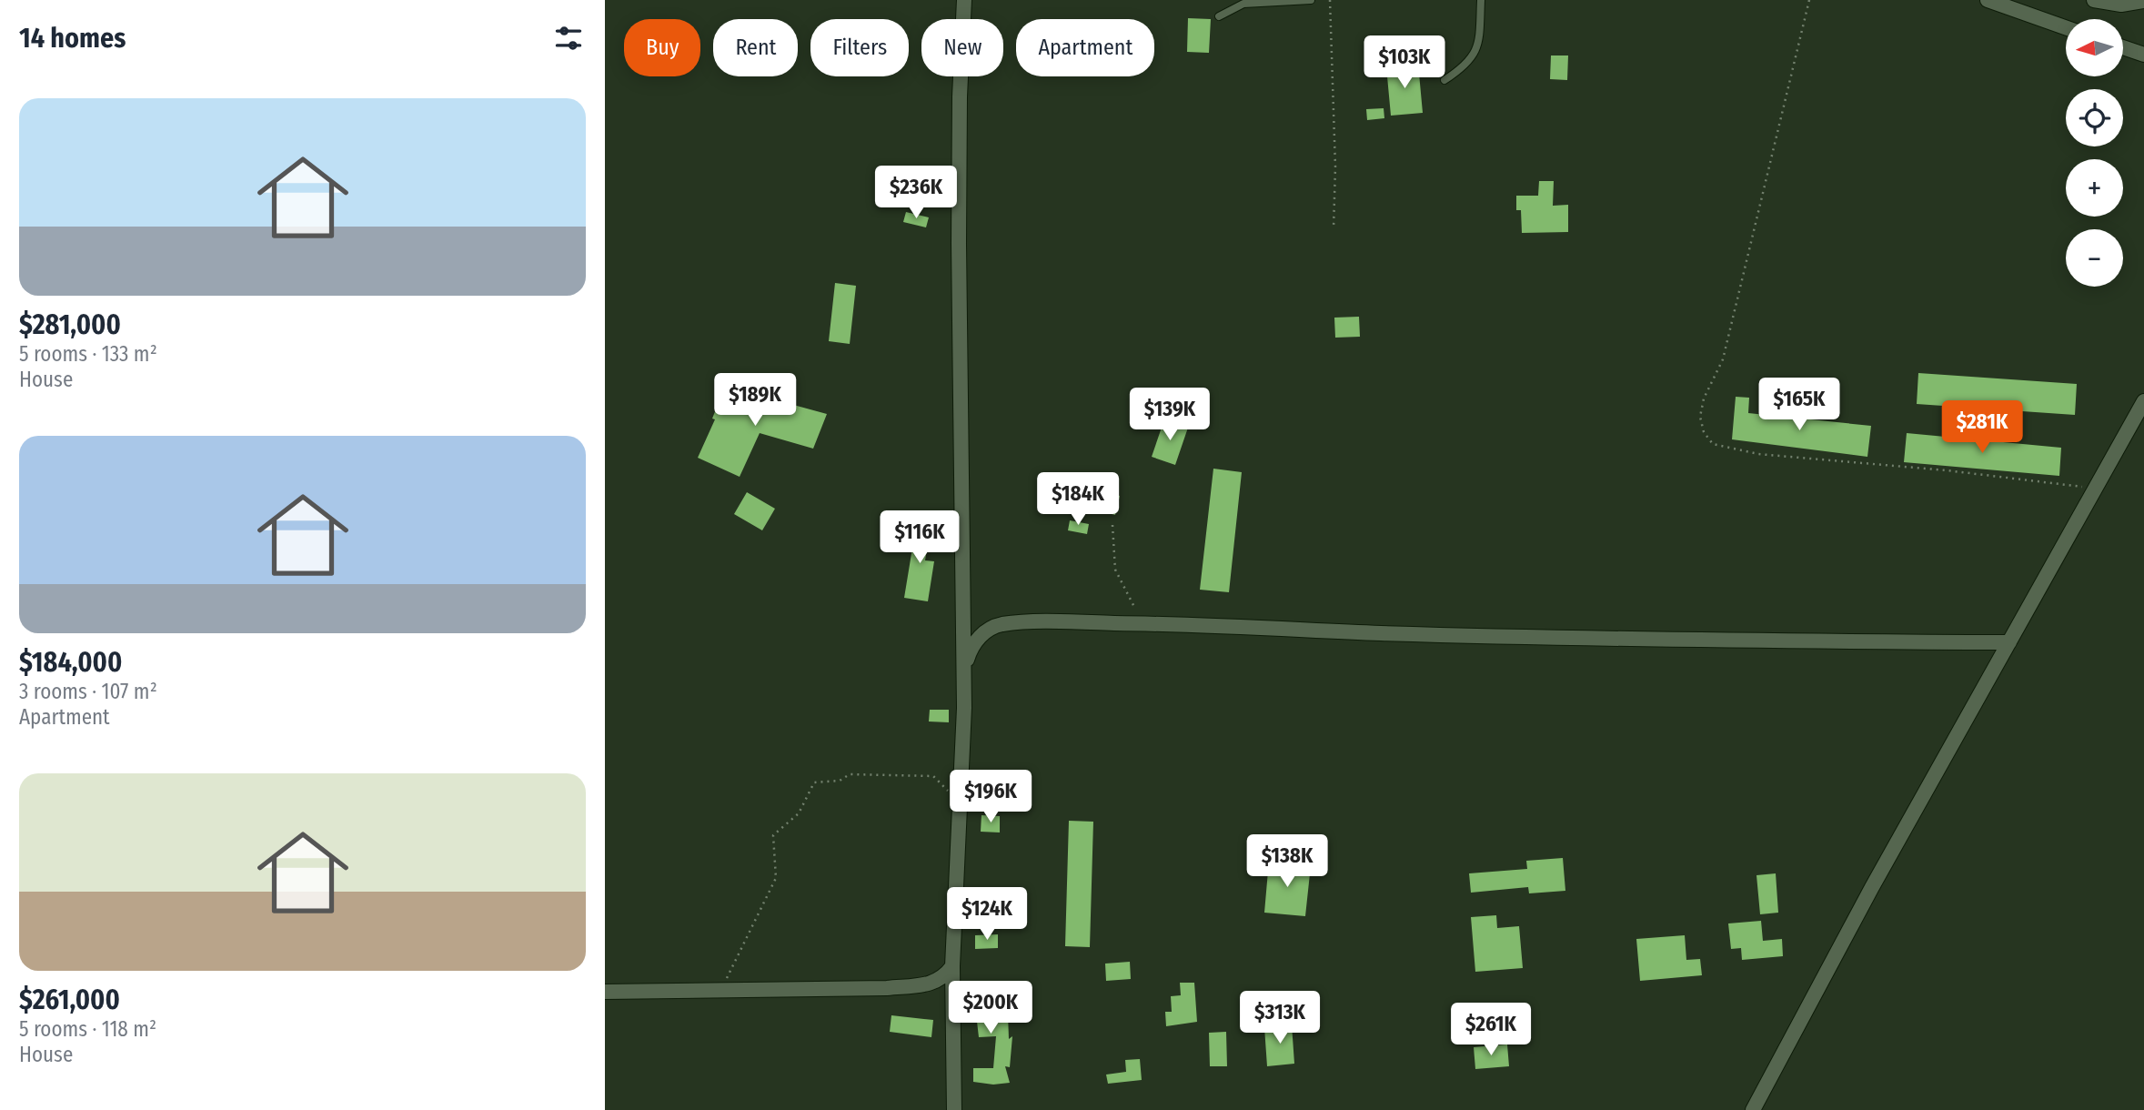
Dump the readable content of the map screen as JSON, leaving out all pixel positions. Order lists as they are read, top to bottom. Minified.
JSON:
{"north":"left","page":{"heading":"14 homes","map_buttons":["+","−"],"chip":["Buy","Rent","Filters","New","Apartment"],"price":["$103K","$236K","$189K","$165K","$139K","$281K","$184K","$116K","$196K","$138K","$124K","$200K","$313K","$261K"],"list":[{"name":"$281,000","note":"5 rooms · 133 m² · House"},{"name":"$184,000","note":"3 rooms · 107 m² · Apartment"},{"name":"$261,000","note":"5 rooms · 118 m² · House"}]}}
